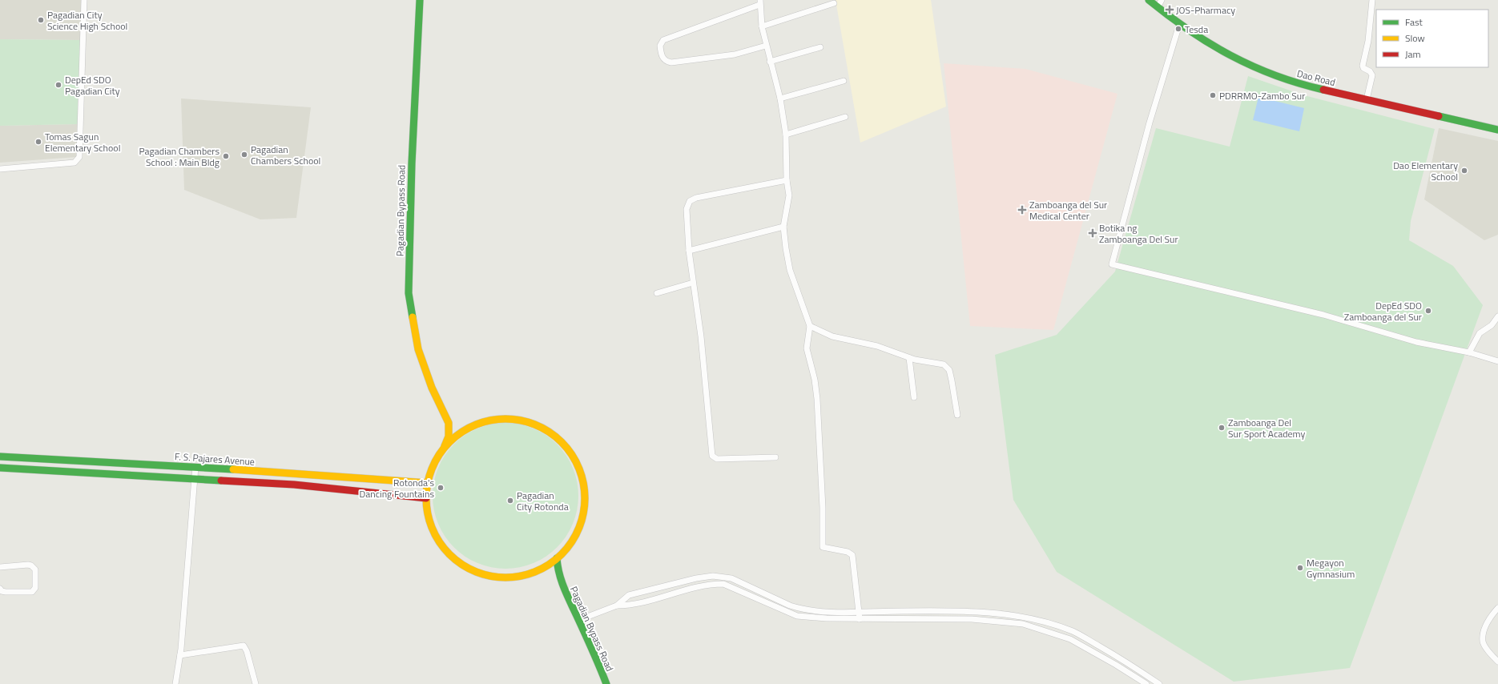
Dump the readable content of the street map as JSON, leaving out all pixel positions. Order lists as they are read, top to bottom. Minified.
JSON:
{"streets":{"main road":["Dao Road","Pagadian Bypass Road","F. S. Pajares Avenue"]},"places":{"health":["JOS-Pharmacy","Zamboanga del Sur Medical Center","Botika ng Zamboanga Del Sur"],"other":["Pagadian City Science High School","Tesda","DepEd SDO Pagadian City","PDRRMO-Zambo Sur","Tomas Sagun Elementary School","Pagadian Chambers School","Pagadian Chambers School : Main Bldg","Dao Elementary School","DepEd SDO Zamboanga del Sur","Zamboanga Del Sur Sport Academy","Rotonda's Dancing Fountains","Pagadian City Rotonda","Megayon Gymnasium"]},"legend":["Fast","Slow","Jam"]}
